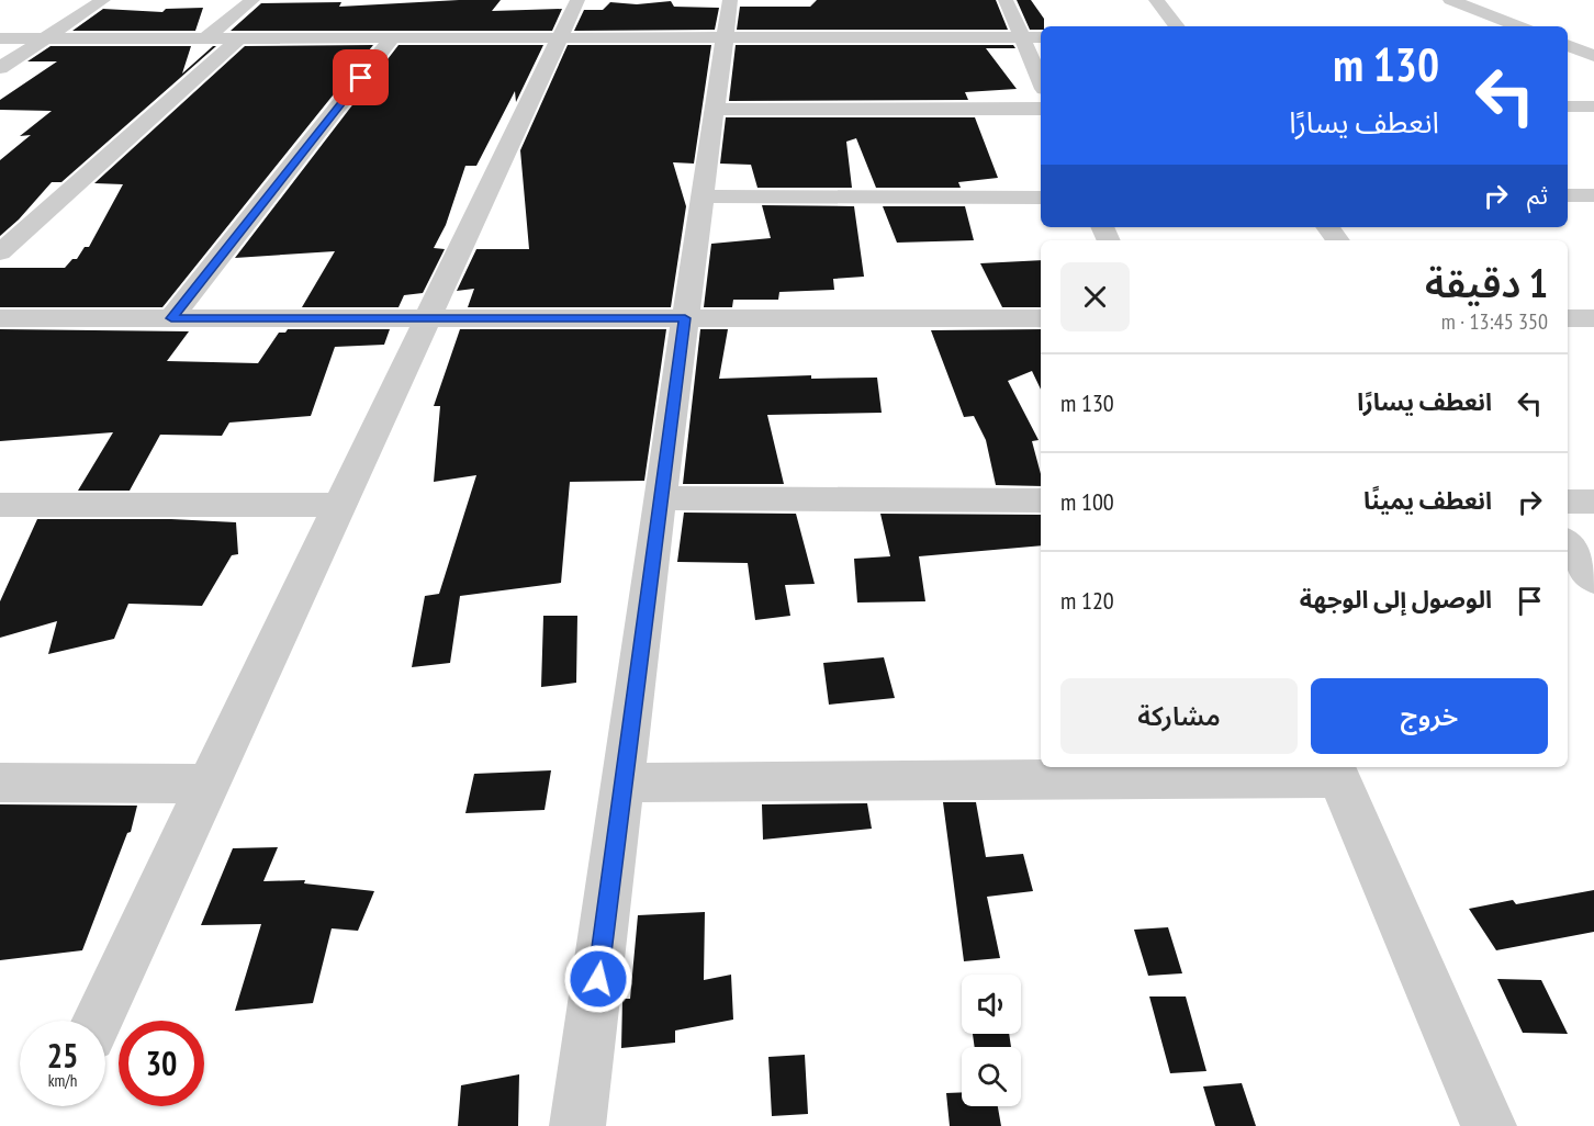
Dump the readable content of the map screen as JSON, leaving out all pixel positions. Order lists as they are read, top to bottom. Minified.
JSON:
{"page":{"turn":["130 m","انعطف يسارًا"],"then":"ثم","heading":["1 دقيقة","350 m · 13:45"],"list":[{"name":"انعطف يسارًا","value":"130 m"},{"name":"انعطف يمينًا","value":"100 m"},{"name":"الوصول إلى الوجهة","value":"120 m"}],"buttons":["خروج","مشاركة"],"speed":"25 km/h","limit":"30"}}
